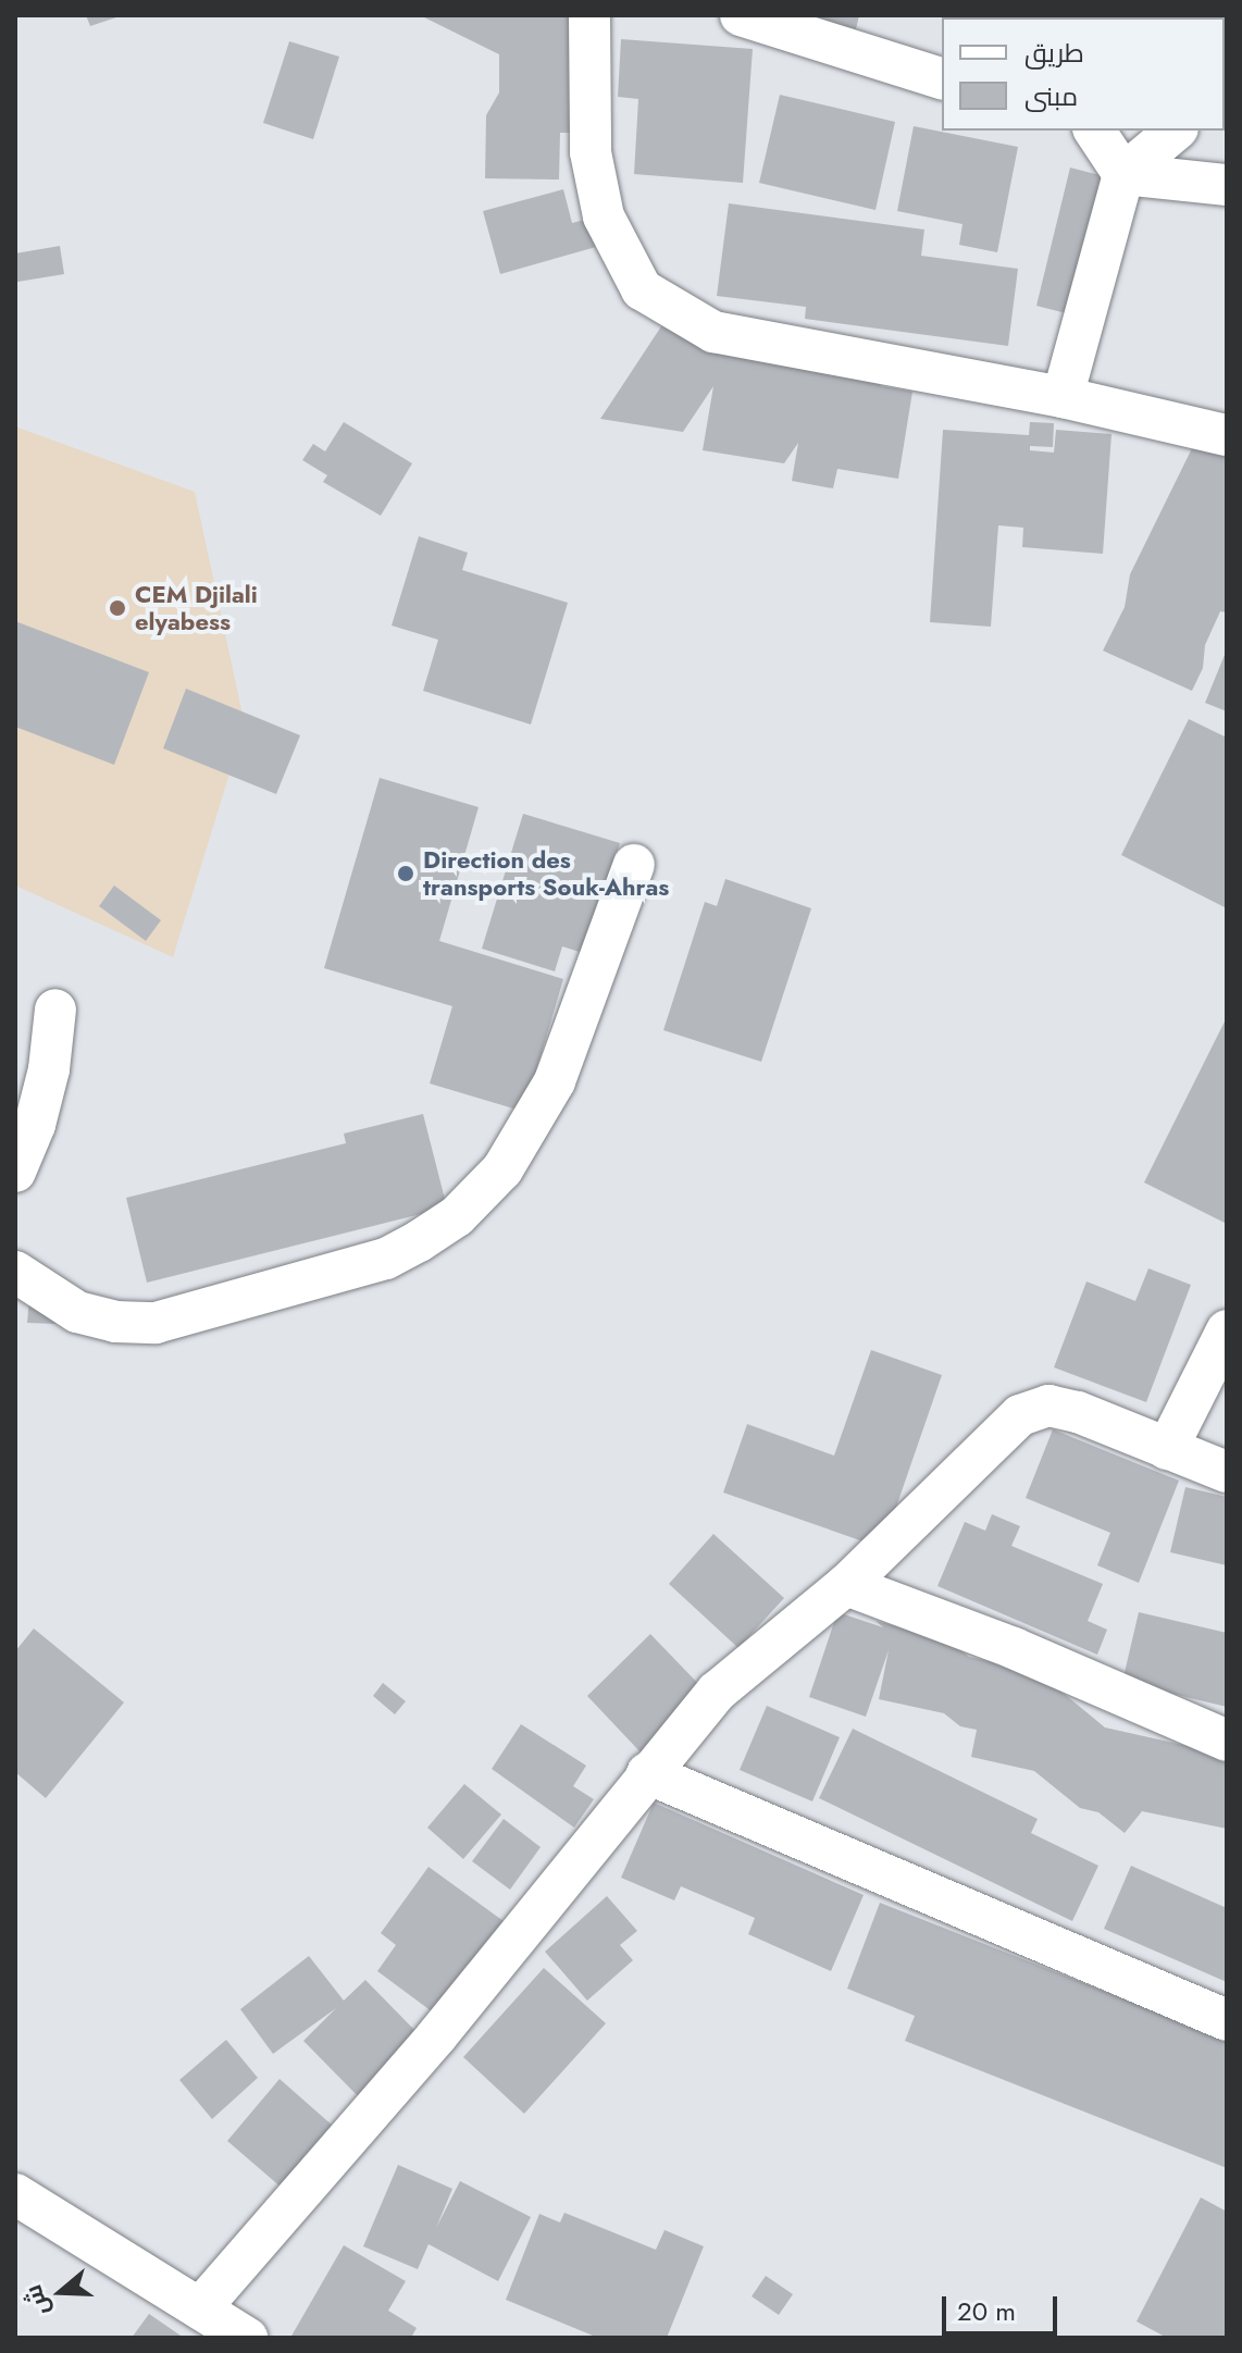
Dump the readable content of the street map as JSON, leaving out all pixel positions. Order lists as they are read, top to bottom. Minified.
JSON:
{"places":["CEM Djilali elyabess","Direction des transports Souk-Ahras"],"legend":["طريق","مبنى"],"scale_bar":"20 m","north":"left"}
